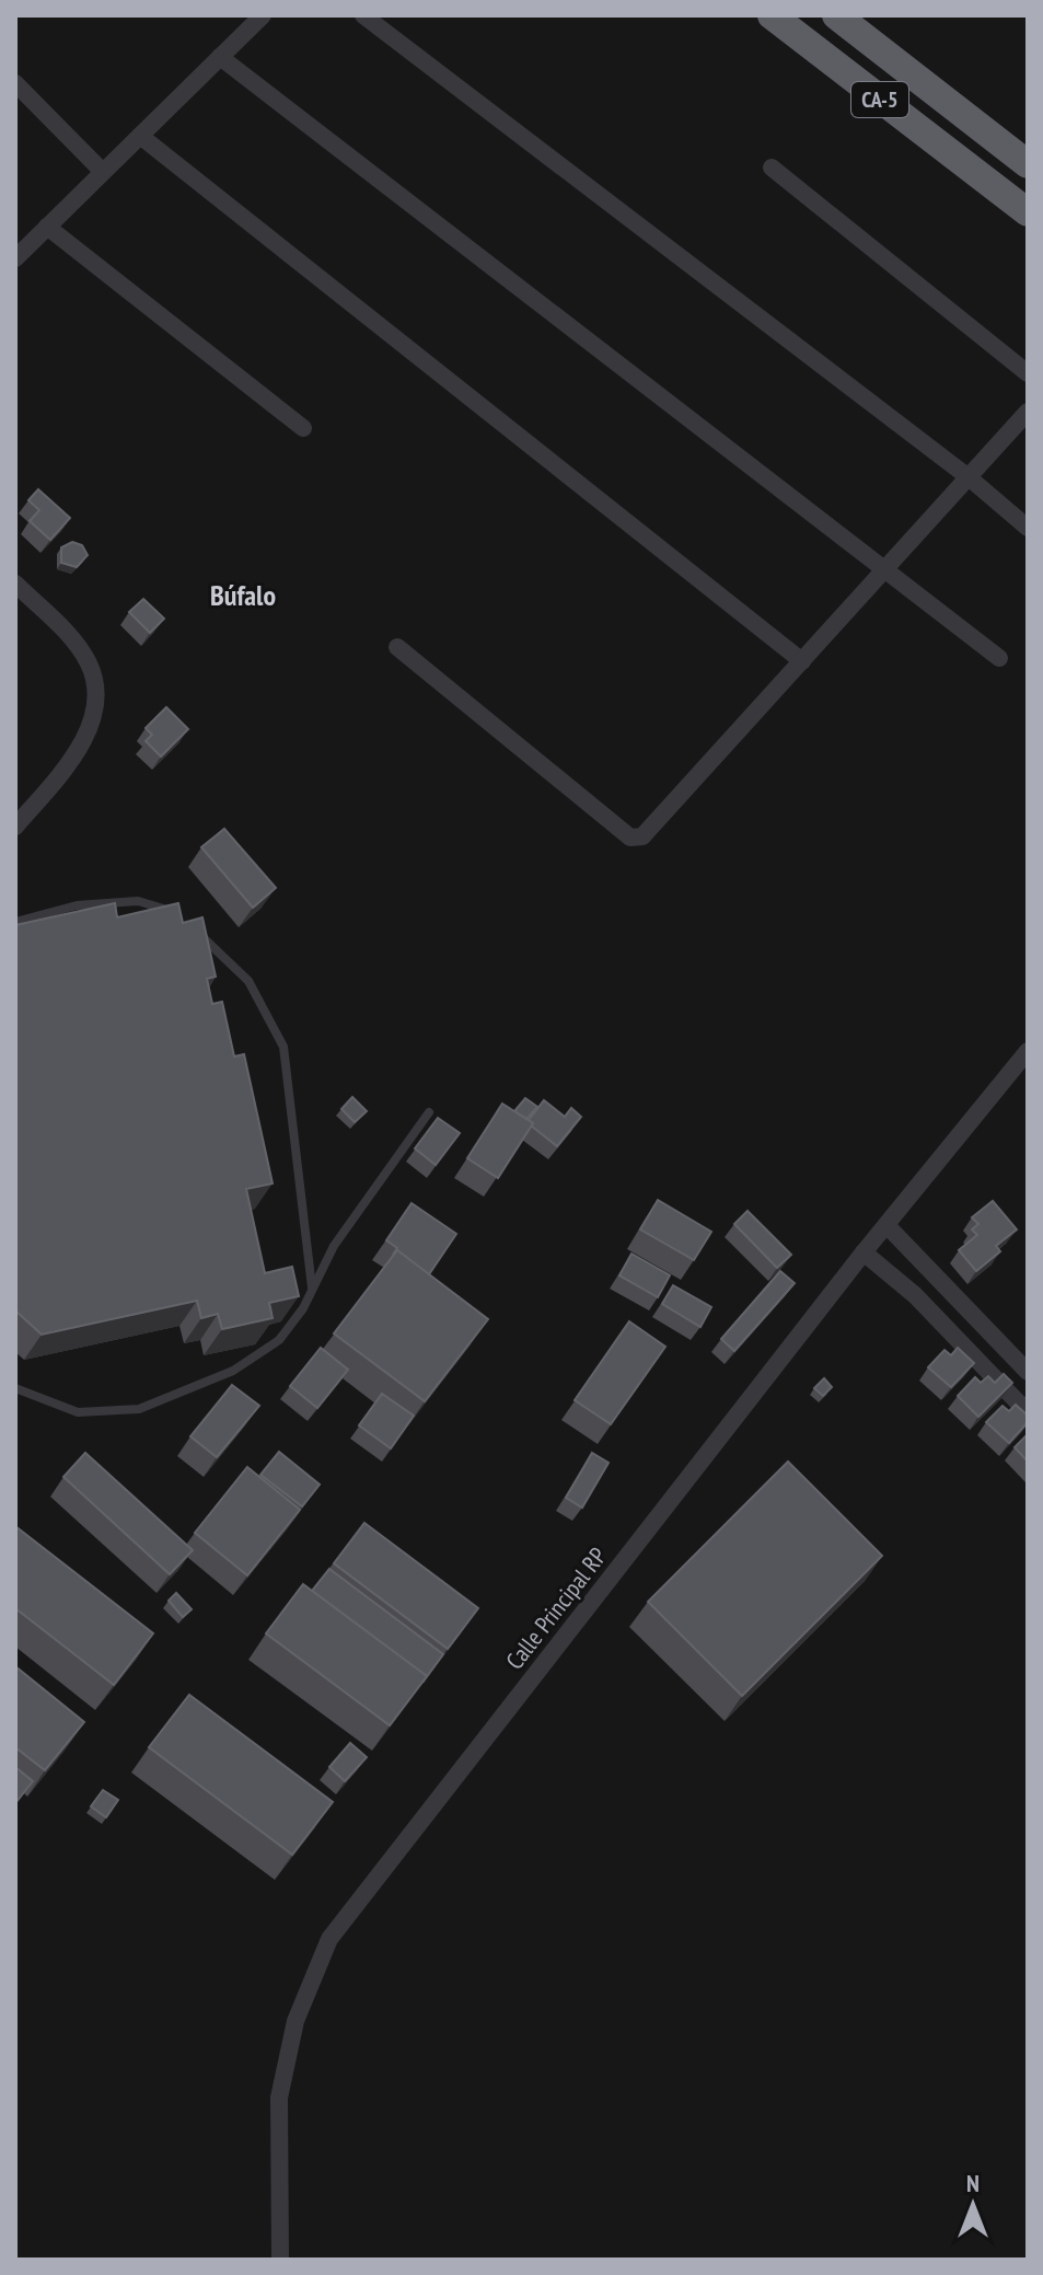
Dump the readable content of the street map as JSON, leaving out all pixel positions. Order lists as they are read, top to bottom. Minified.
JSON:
{"streets":{"highway":["CA-5"],"street":["Calle Principal RP"]},"districts":["Búfalo"],"north":"top"}
